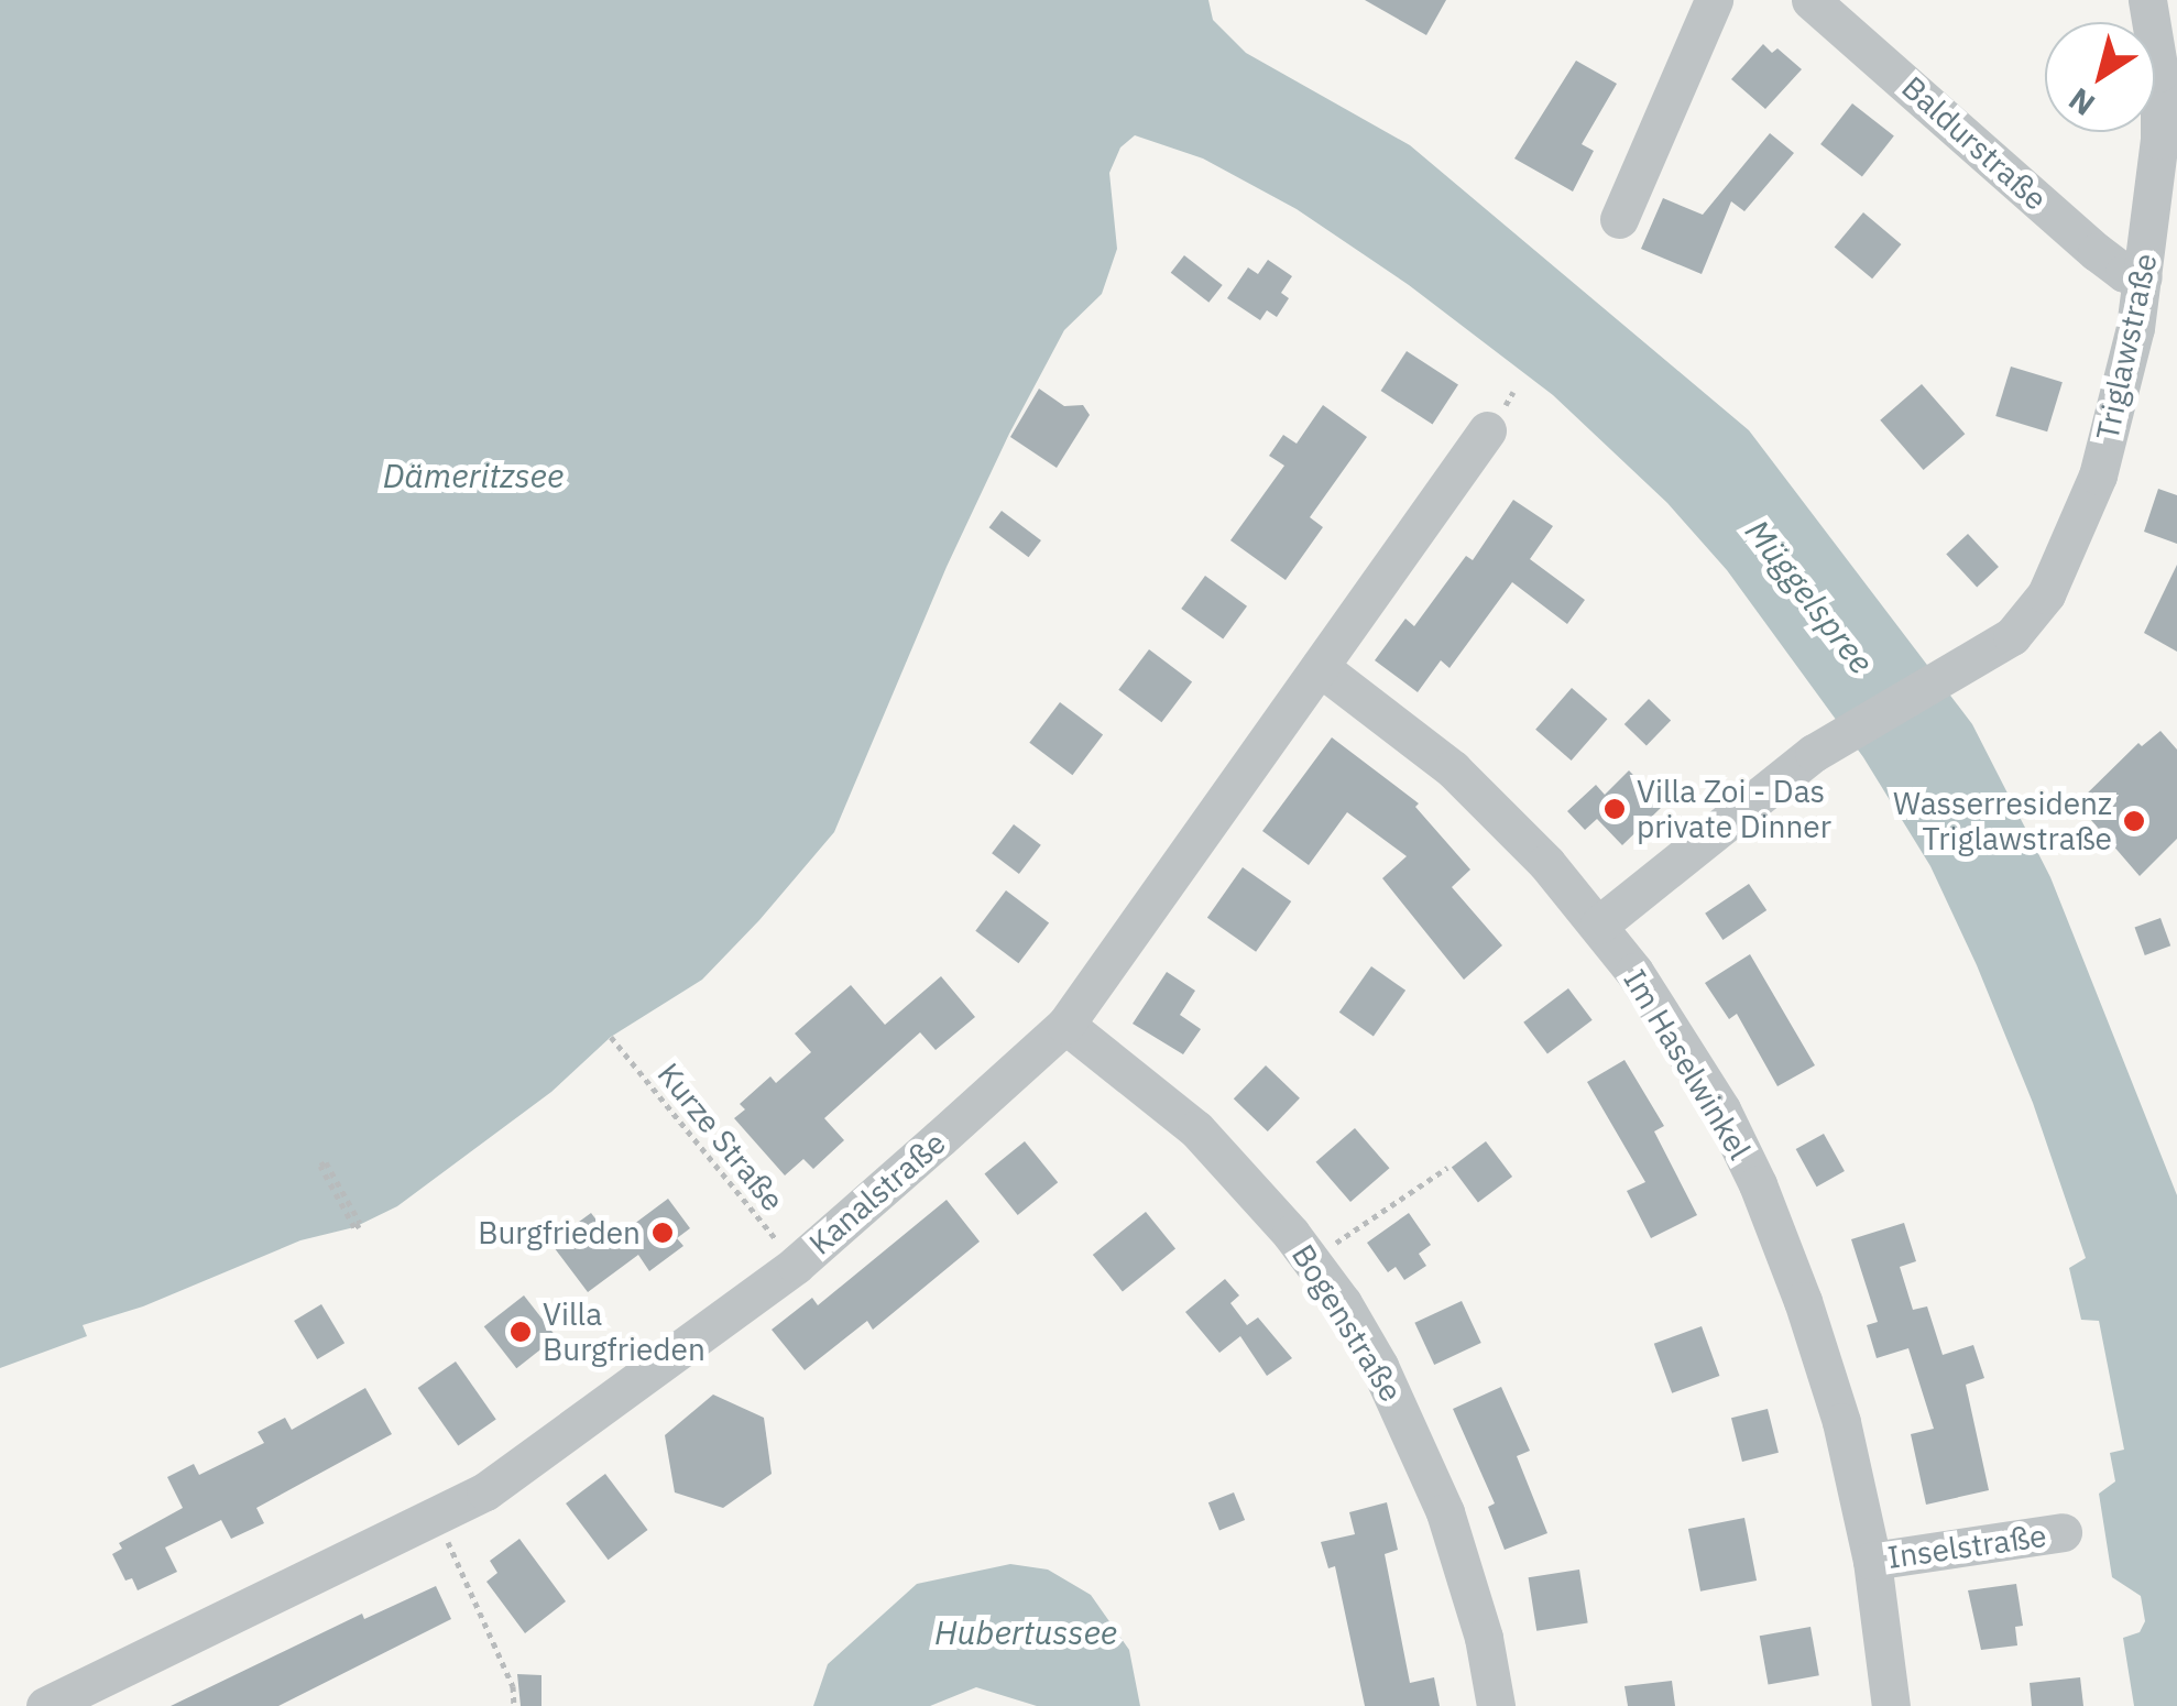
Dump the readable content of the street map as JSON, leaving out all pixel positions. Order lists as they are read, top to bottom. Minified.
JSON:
{"streets":{"street":["Baldurstraße","Triglawstraße","Im Haselwinkel","Kanalstraße","Bogenstraße","Inselstraße"],"path":["Kurze Straße"]},"crossings":[["Baldurstraße","Triglawstraße"],["Triglawstraße","Im Haselwinkel"],["Im Haselwinkel","Kanalstraße"],["Im Haselwinkel","Inselstraße"],["Kurze Straße","Kanalstraße"],["Kanalstraße","Bogenstraße"]],"water":["Dämeritzsee","Müggelspree","Hubertussee"],"places":["Villa Zoi - Das private Dinner","Wasserresidenz Triglawstraße","Burgfrieden","Villa Burgfrieden"],"north":"bottom left"}
